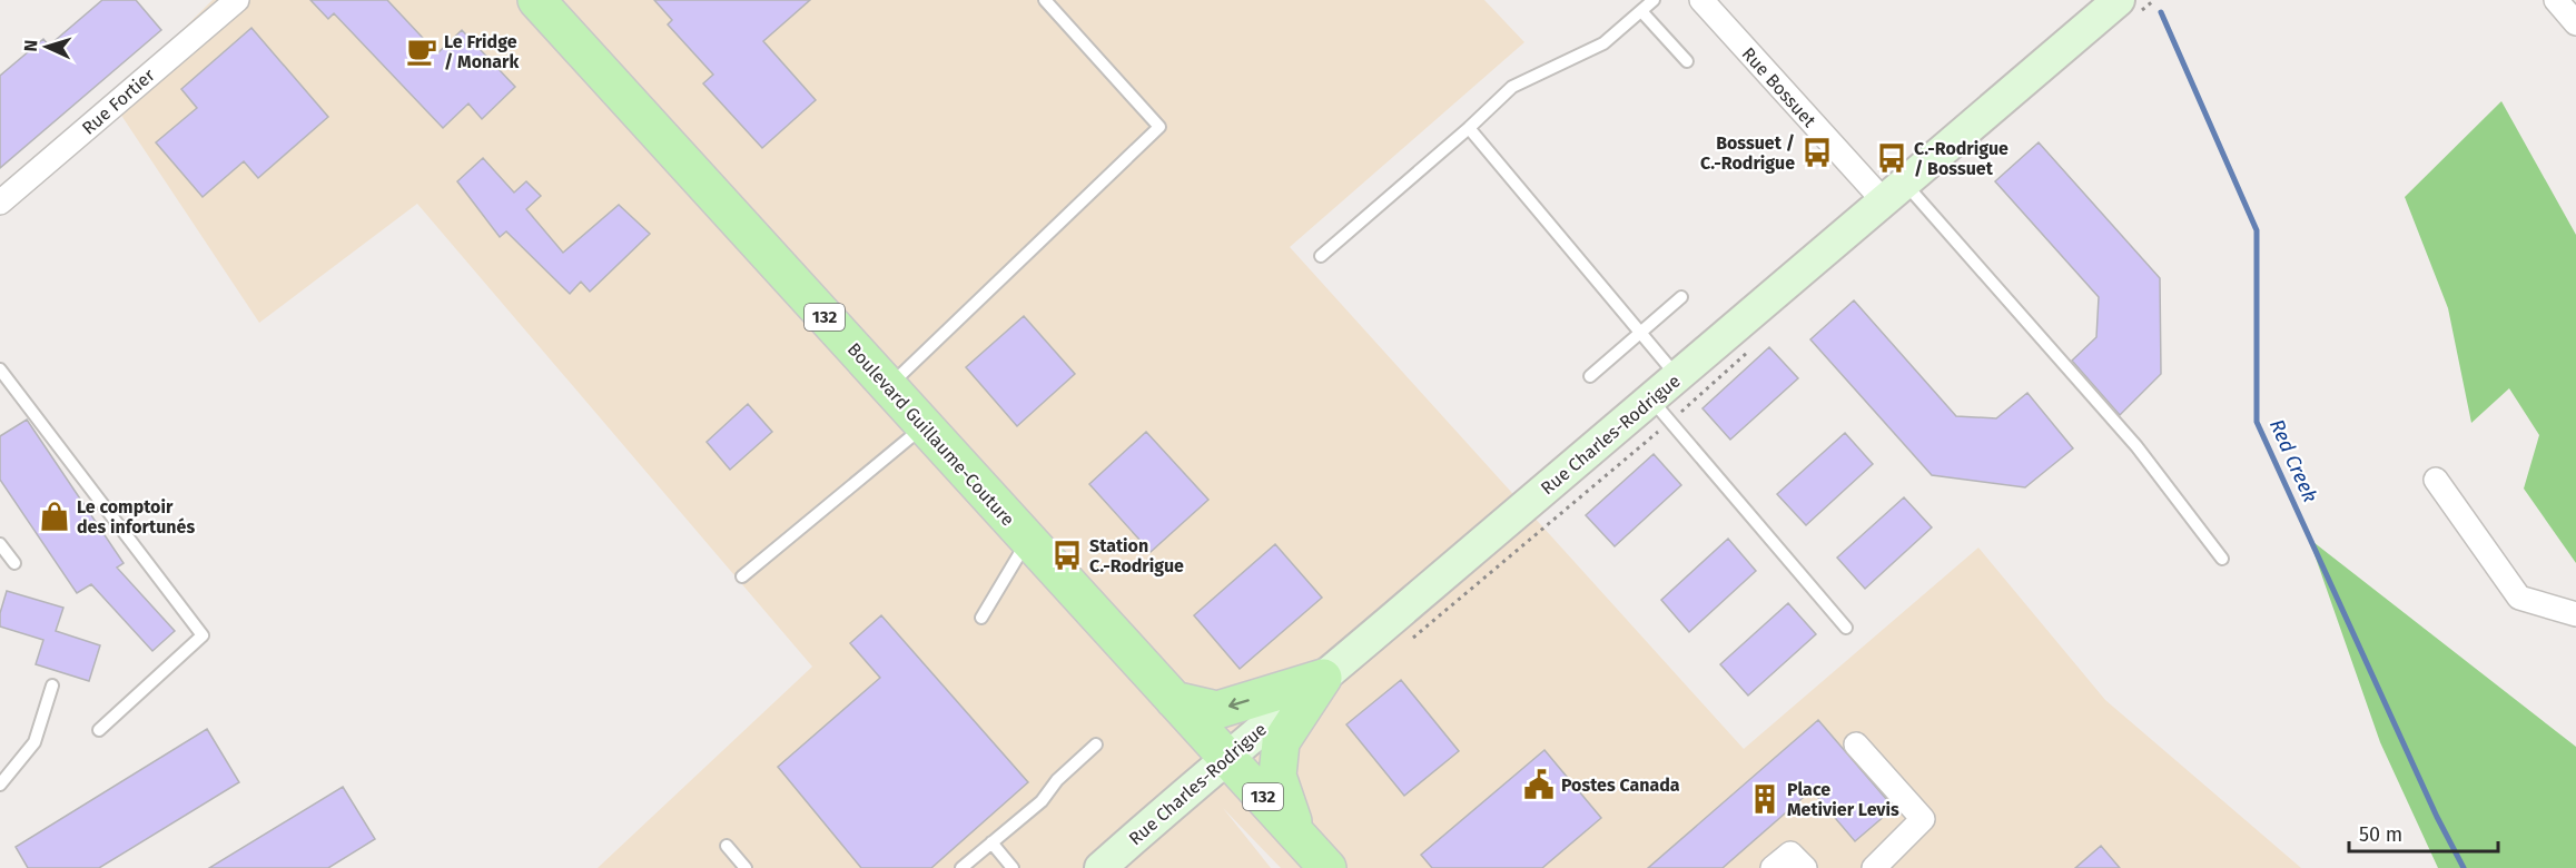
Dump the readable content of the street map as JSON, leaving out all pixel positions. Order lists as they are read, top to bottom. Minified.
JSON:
{"streets":{"main road":["132","Boulevard Guillaume-Couture"],"street":["Rue Bossuet","Rue Fortier","Rue Charles-Rodrigue"]},"crossings":[["Rue Bossuet","Rue Charles-Rodrigue"],["Boulevard Guillaume-Couture","Rue Charles-Rodrigue"]],"water":["Red Creek"],"places":{"cafe":["Le Fridge / Monark"],"bus stop":["Bossuet / C.-Rodrigue","C.-Rodrigue / Bossuet","Station C.-Rodrigue"],"shop":["Le comptoir des infortunés"],"public building":["Postes Canada"],"building":["Place Metivier Levis"]},"scale_bar":"50 m","north":"left"}
